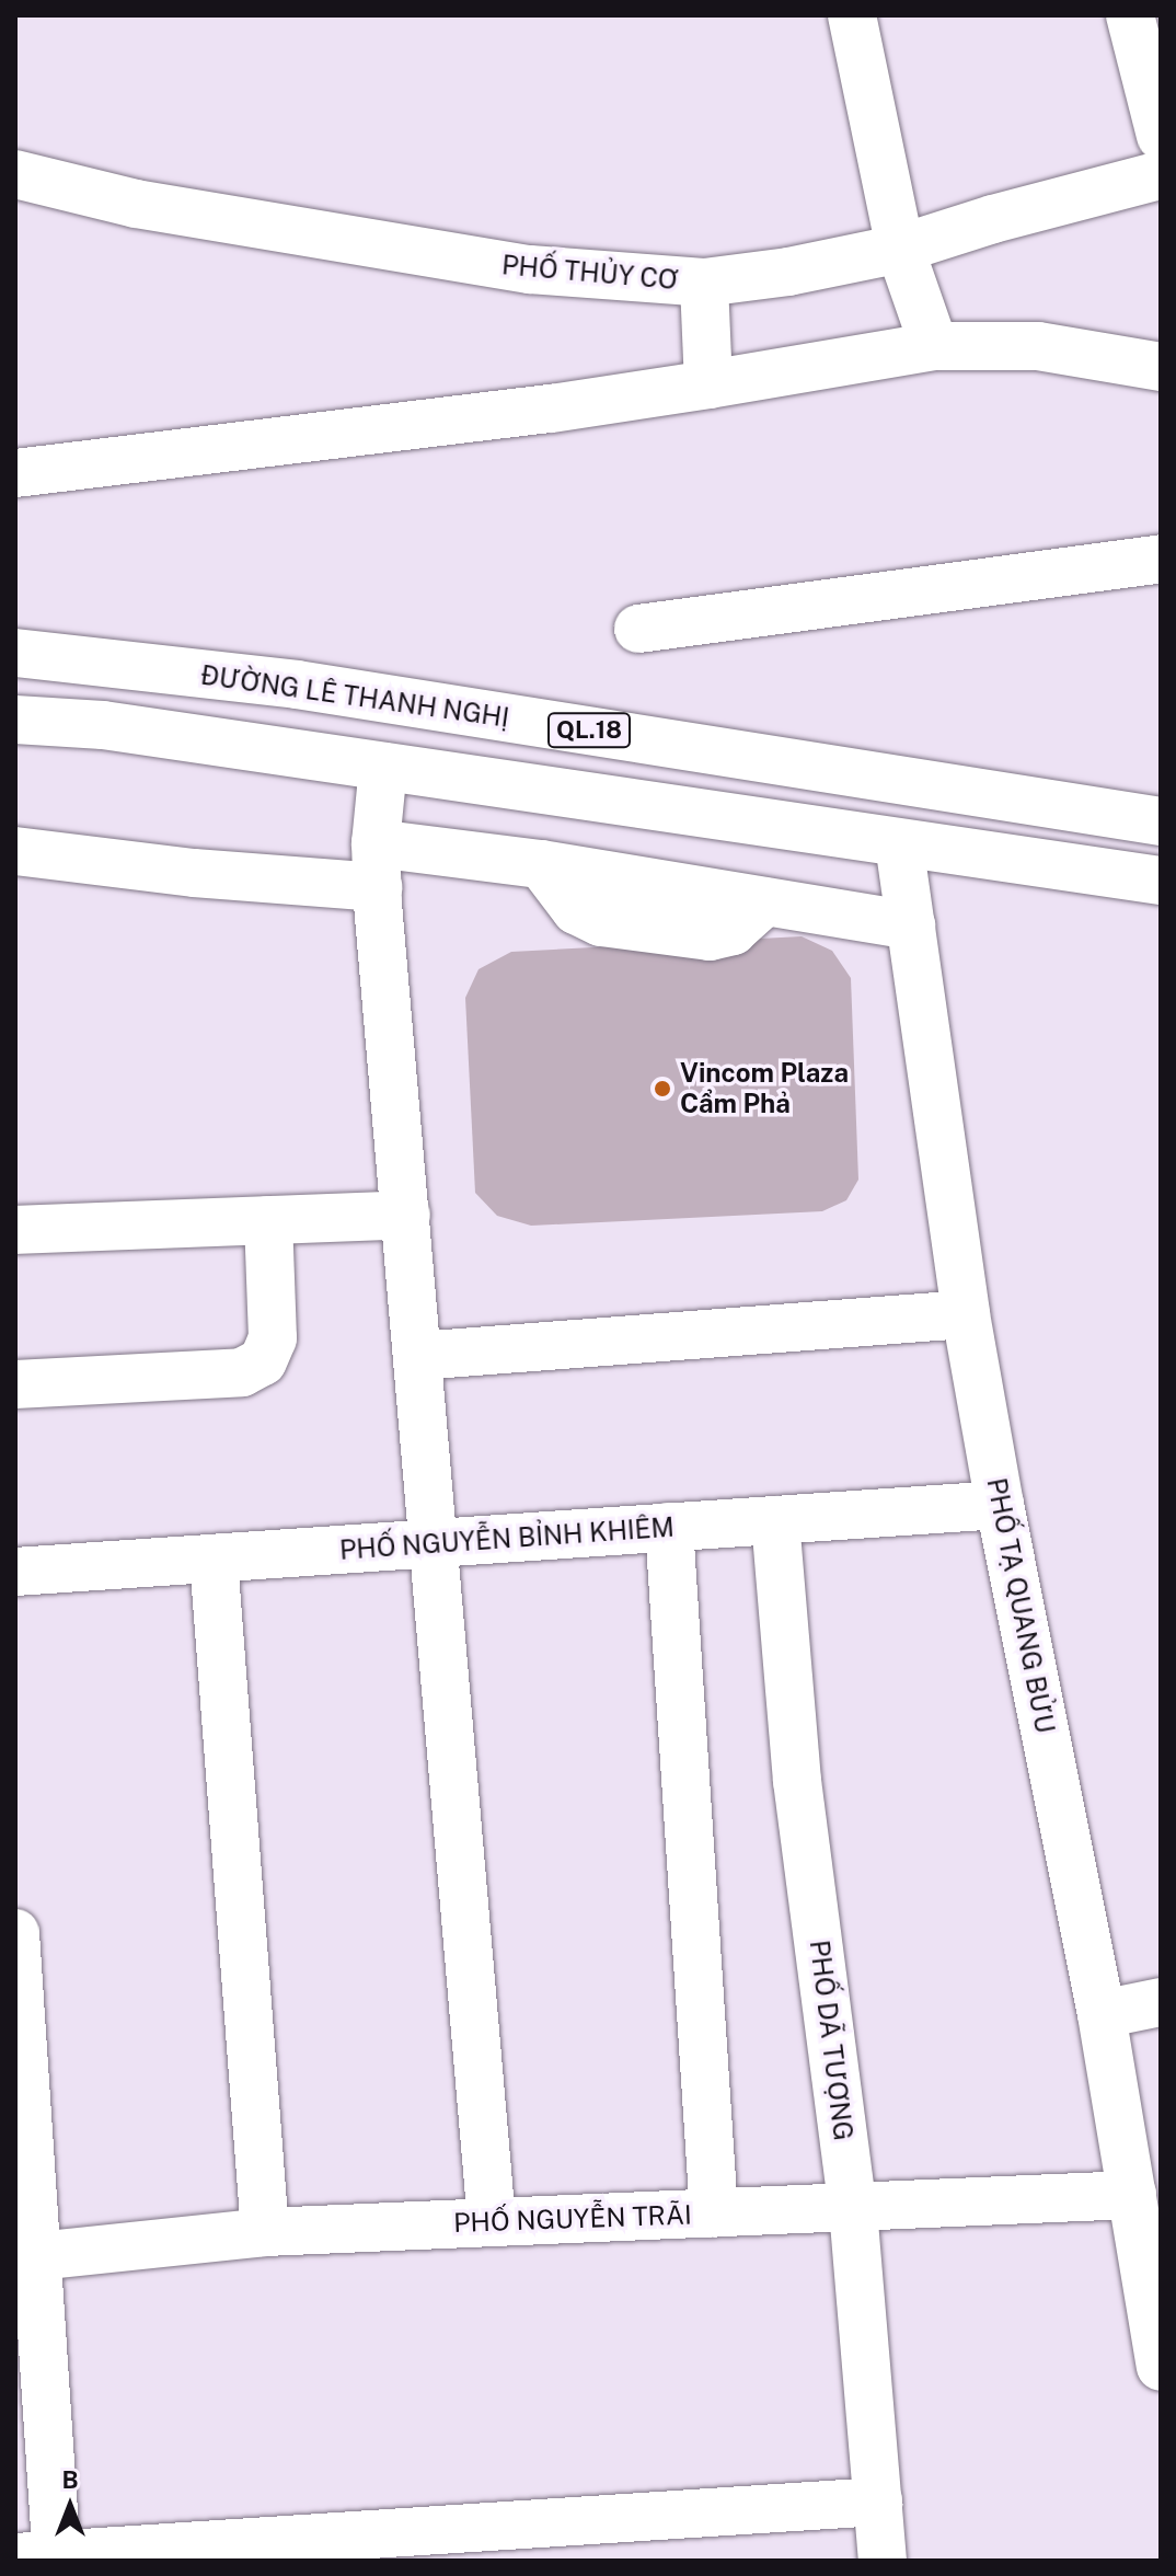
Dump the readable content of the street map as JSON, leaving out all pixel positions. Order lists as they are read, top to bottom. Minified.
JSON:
{"streets":{"main road":["PHỐ THỦY CƠ","ĐƯỜNG LÊ THANH NGHỊ","QL.18","PHỐ NGUYỄN BỈNH KHIÊM","PHỐ TẠ QUANG BỬU","PHỐ DÃ TƯỢNG","PHỐ NGUYỄN TRÃI"]},"crossings":[["PHỐ NGUYỄN BỈNH KHIÊM","PHỐ TẠ QUANG BỬU"],["PHỐ NGUYỄN BỈNH KHIÊM","PHỐ DÃ TƯỢNG"],["PHỐ TẠ QUANG BỬU","PHỐ NGUYỄN TRÃI"],["PHỐ DÃ TƯỢNG","PHỐ NGUYỄN TRÃI"]],"places":["Vincom Plaza Cẩm Phả"],"north":"top"}
